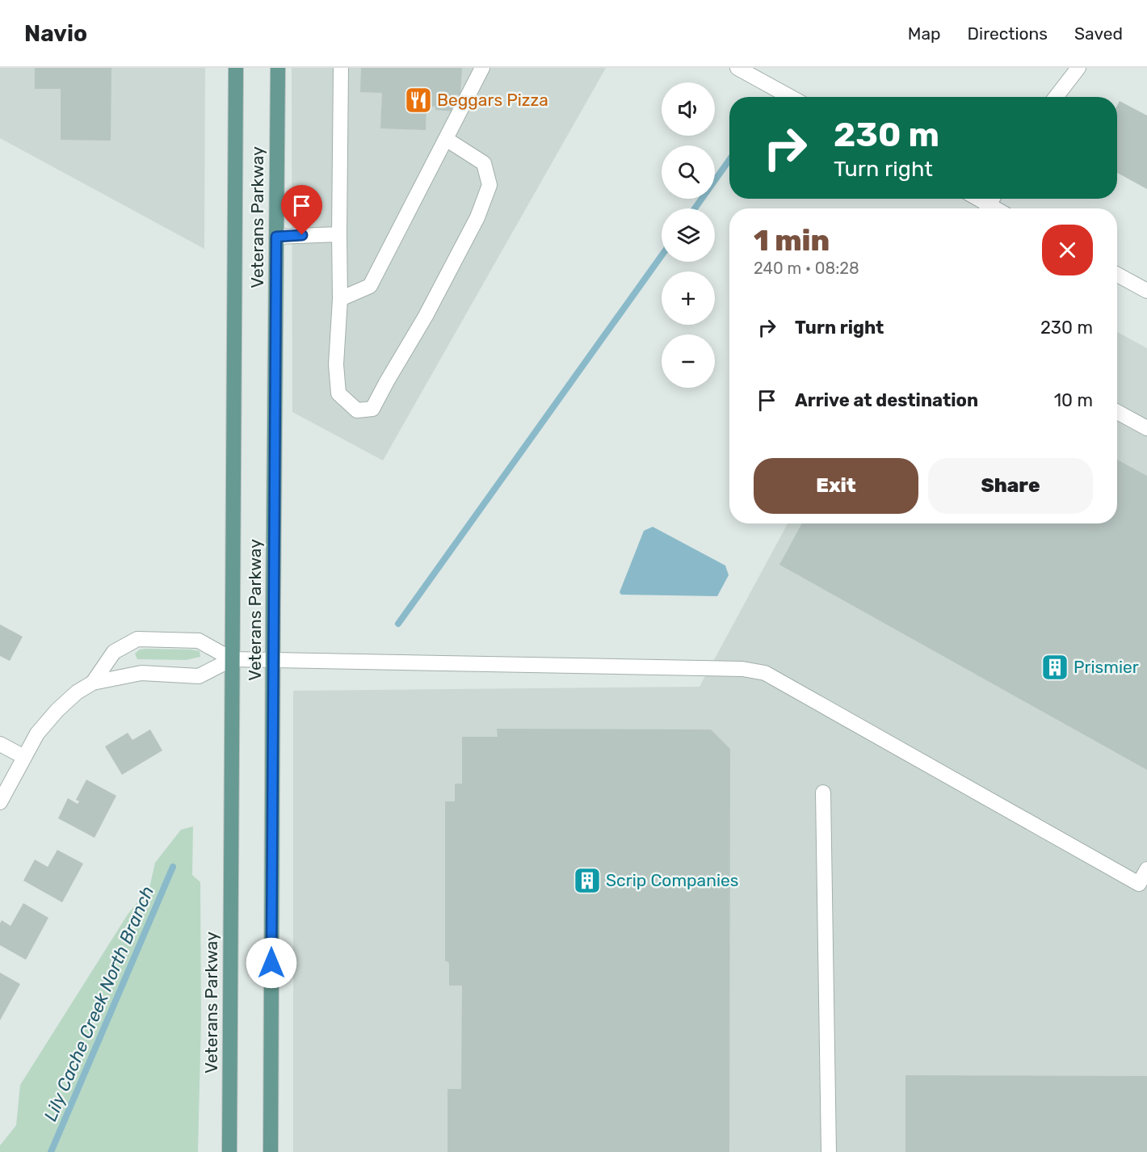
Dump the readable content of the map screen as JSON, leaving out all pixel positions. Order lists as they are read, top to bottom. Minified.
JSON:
{"streets":{"main road":["Veterans Parkway"]},"water":["Lily Cache Creek North Branch"],"places":{"restaurant":["Beggars Pizza"],"building":["Prismier","Scrip Companies"]},"page":{"header":"Navio","nav":["Map","Directions","Saved"],"map_buttons":["+","−"],"turn":["230 m","Turn right"],"heading":["1 min","240 m · 08:28"],"list":[{"name":"Turn right","value":"230 m"},{"name":"Arrive at destination","value":"10 m"}],"buttons":["Exit","Share"]}}
